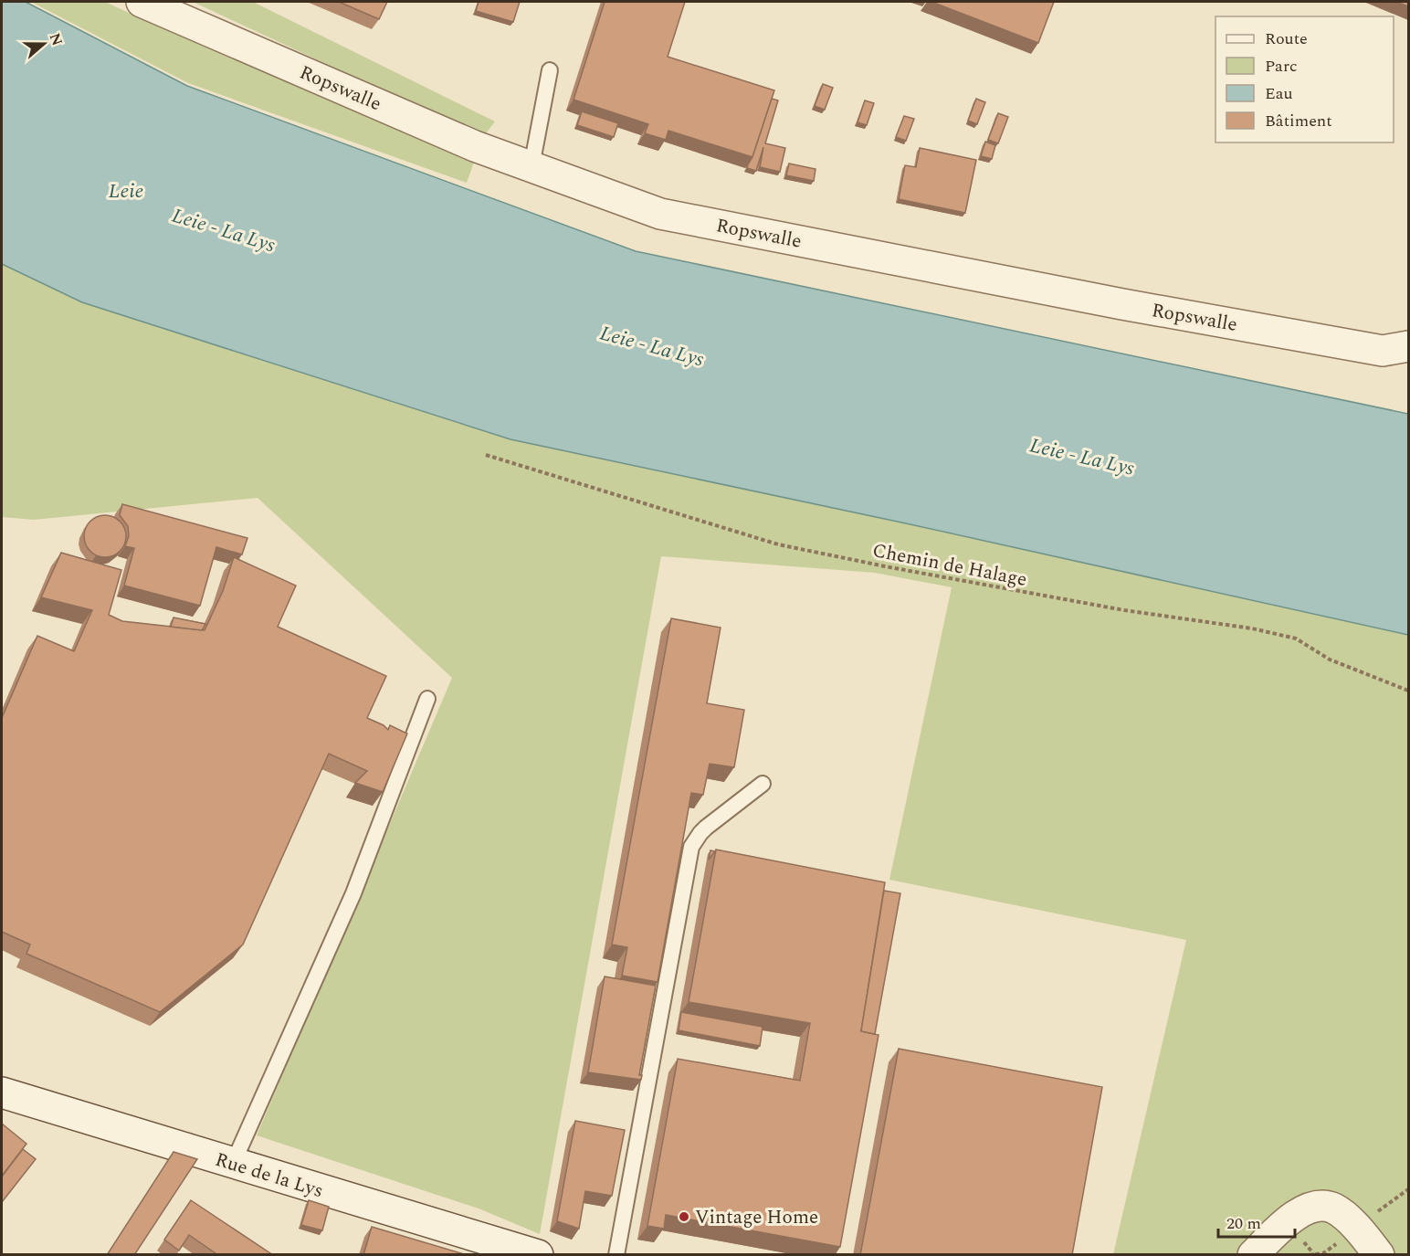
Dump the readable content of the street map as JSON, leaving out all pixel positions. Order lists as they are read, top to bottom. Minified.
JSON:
{"streets":{"street":["Ropswalle","Rue de la Lys"],"path":["Chemin de Halage"]},"water":["Leie","Leie - La Lys"],"places":["Vintage Home"],"legend":["Route","Parc","Eau","Bâtiment"],"scale_bar":"20 m","north":"right"}
